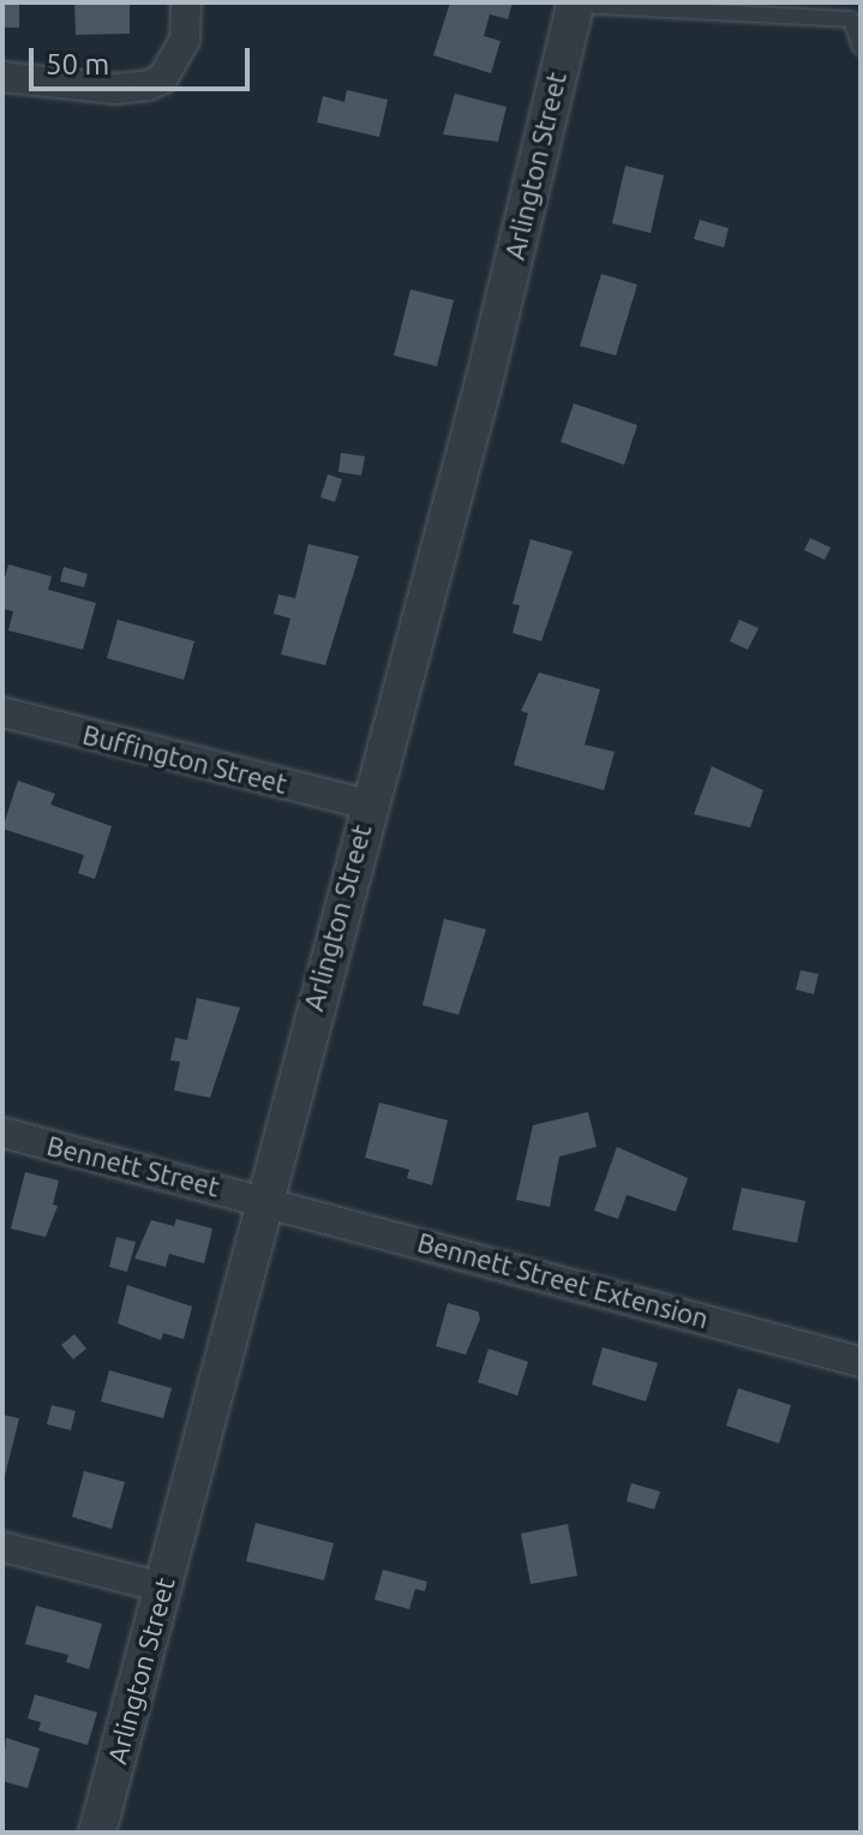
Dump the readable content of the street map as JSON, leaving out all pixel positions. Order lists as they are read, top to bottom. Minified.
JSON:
{"streets":{"street":["Arlington Street","Buffington Street","Bennett Street","Bennett Street Extension"]},"crossings":[["Arlington Street","Buffington Street"],["Arlington Street","Bennett Street"],["Arlington Street","Bennett Street Extension"],["Bennett Street","Bennett Street Extension"]],"scale_bar":"50 m"}
